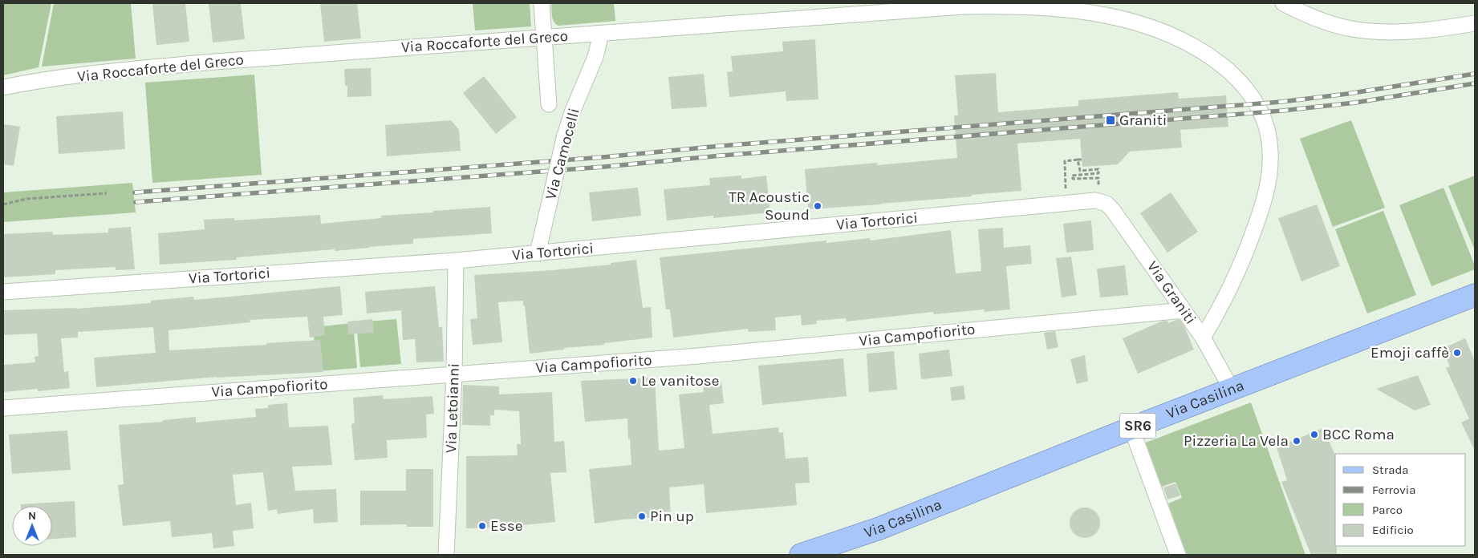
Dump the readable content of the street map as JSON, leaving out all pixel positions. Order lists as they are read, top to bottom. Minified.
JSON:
{"streets":{"main road":["Via Casilina","SR6"],"street":["Via Roccaforte del Greco","Via Camocelli","Via Tortorici","Via Graniti","Via Campofiorito","Via Letoianni"]},"crossings":[["Via Roccaforte del Greco","Via Camocelli"],["Via Roccaforte del Greco","Via Graniti"],["Via Camocelli","Via Tortorici"],["Via Tortorici","Via Graniti"],["Via Tortorici","Via Letoianni"],["Via Graniti","Via Campofiorito"],["Via Graniti","Via Casilina"],["Via Campofiorito","Via Letoianni"]],"places":{"transit":["Graniti"],"other":["TR Acoustic Sound","Emoji caffè","Le vanitose","BCC Roma","Pizzeria La Vela","Pin up","Esse"]},"legend":["Strada","Ferrovia","Parco","Edificio"],"north":"top"}
